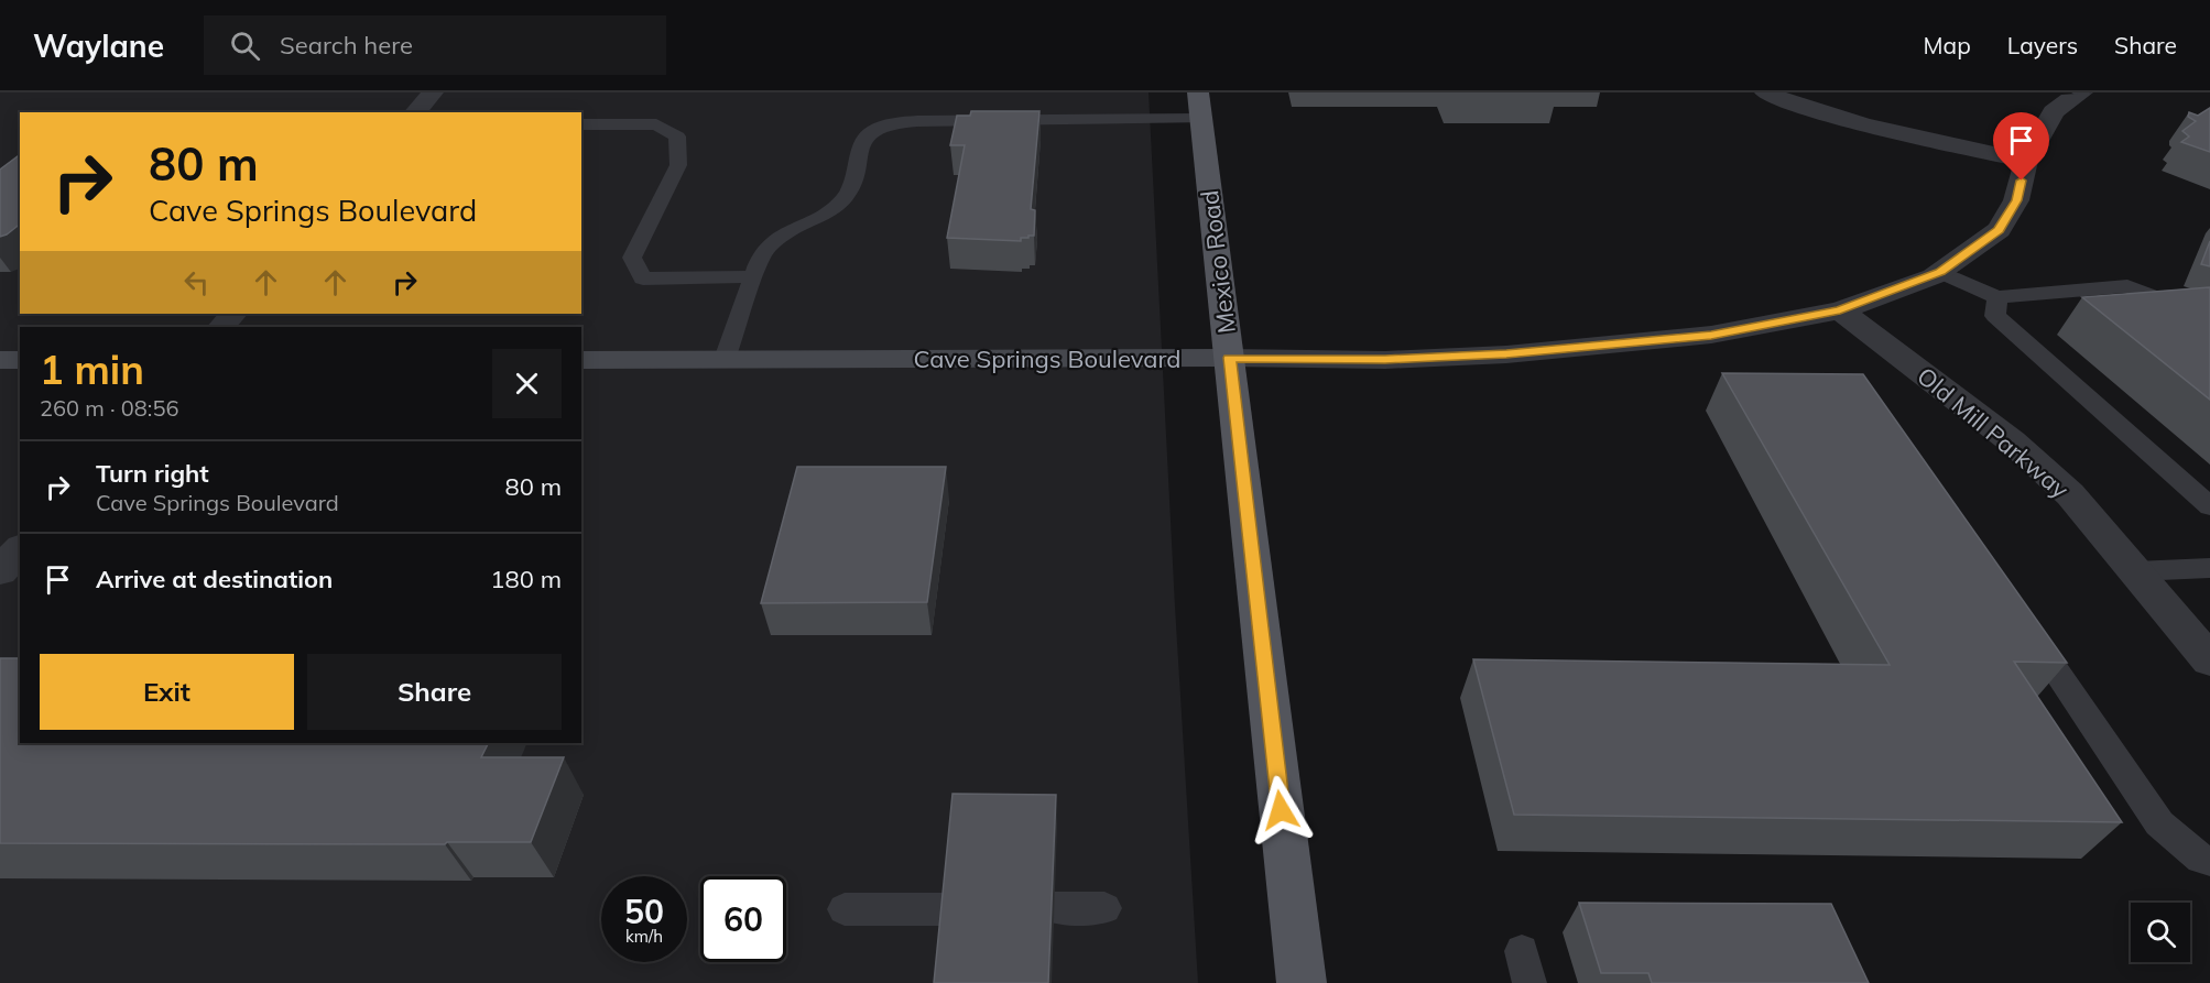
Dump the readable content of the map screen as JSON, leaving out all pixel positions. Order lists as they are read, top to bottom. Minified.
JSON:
{"streets":{"main road":["Mexico Road"],"street":["Cave Springs Boulevard","Old Mill Parkway"]},"crossings":[["Mexico Road","Cave Springs Boulevard"],["Cave Springs Boulevard","Old Mill Parkway"]],"page":{"header":"Waylane","search":"Search here","nav":["Map","Layers","Share"],"turn":["80 m","Cave Springs Boulevard"],"heading":["1 min","260 m · 08:56"],"list":[{"name":"Turn right","note":"Cave Springs Boulevard","value":"80 m"},{"name":"Arrive at destination","value":"180 m"}],"buttons":["Exit","Share"],"speed":"50 km/h","limit":"60"}}
